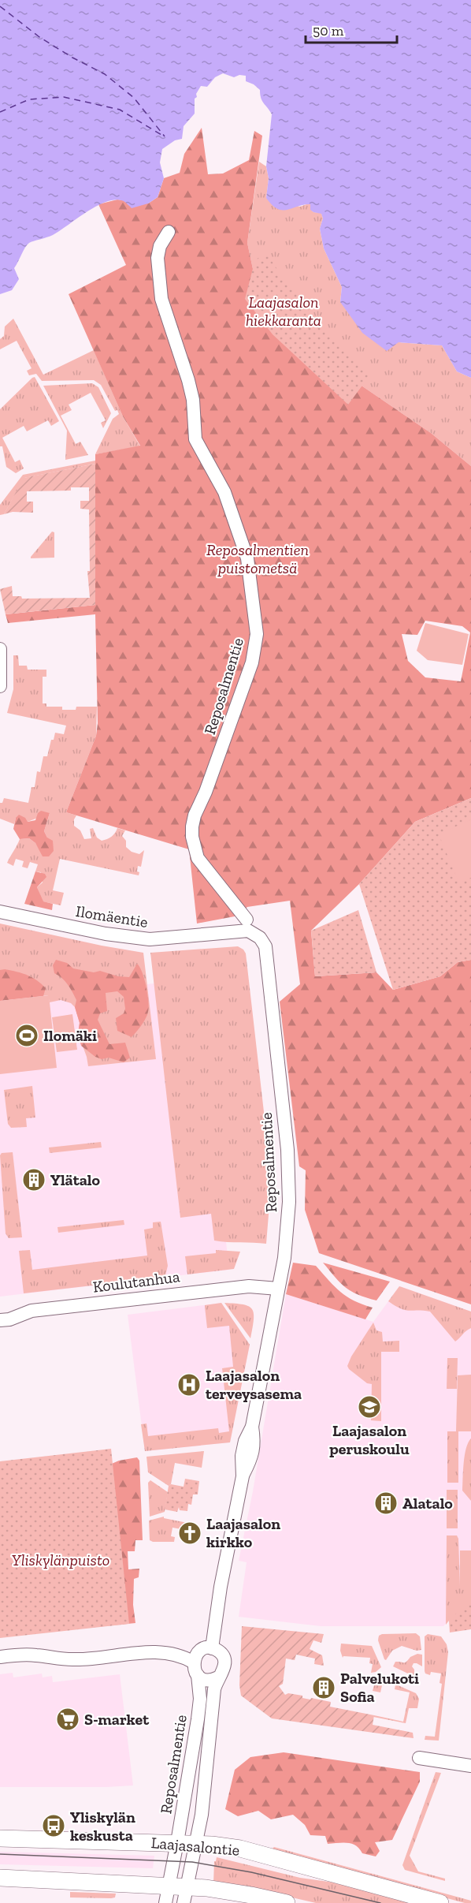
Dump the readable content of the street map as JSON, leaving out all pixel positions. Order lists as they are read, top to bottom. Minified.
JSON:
{"streets":{"main road":["Laajasalontie"],"street":["Reposalmentie","Ilomäentie","Koulutanhua"]},"crossings":[["Reposalmentie","Ilomäentie"],["Reposalmentie","Koulutanhua"],["Reposalmentie","Laajasalontie"]],"parks":["Laajasalon hiekkaranta","Reposalmentien puistometsä","Yliskylänpuisto"],"places":{"sports":["Ilomäki"],"building":["Ylätalo","Alatalo","Palvelukoti Sofia"],"hospital":["Laajasalon terveysasema"],"school or university":["Laajasalon peruskoulu"],"church":["Laajasalon kirkko"],"supermarket":["S-market"],"bus stop":["Yliskylän keskusta"]},"scale_bar":"50 m"}
